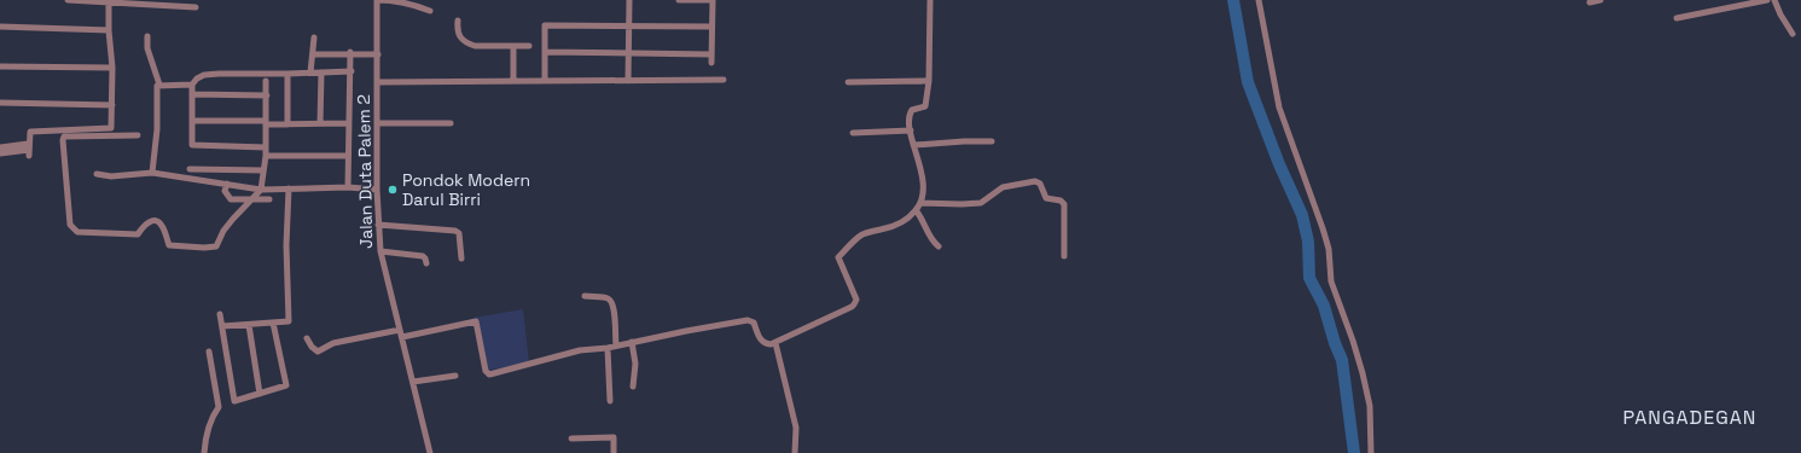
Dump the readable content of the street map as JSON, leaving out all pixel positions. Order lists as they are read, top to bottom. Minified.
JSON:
{"streets":{"street":["Jalan Duta Palem 2"]},"districts":["PANGADEGAN"],"places":["Pondok Modern Darul Birri"]}
